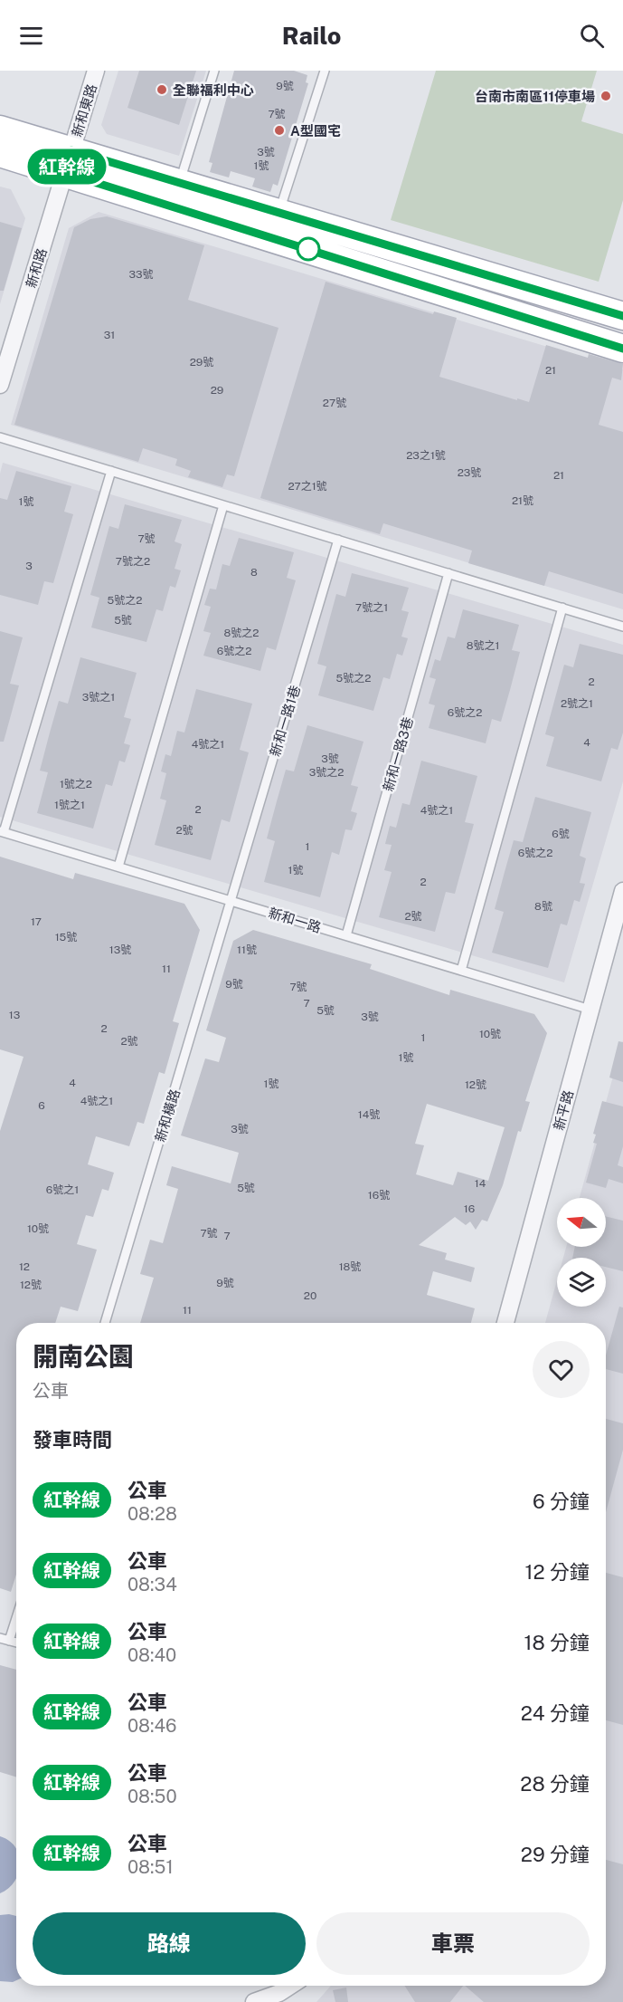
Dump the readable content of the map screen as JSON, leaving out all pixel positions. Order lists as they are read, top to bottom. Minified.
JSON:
{"streets":{"street":["新和東路","新和路","新平路"],"lane":["新和一路1巷","新和一路3巷","新和一路","新和橫路"]},"crossings":[["新和東路","新和路"],["新和一路1巷","新和一路"],["新和一路1巷","新和橫路"],["新和一路3巷","新和一路"],["新和一路","新平路"],["新和一路","新和橫路"]],"places":["全聯福利中心","台南市南區11停車場","A型國宅"],"lines":["bus line 紅幹線"],"house_numbers":["9號","7號","3號","1號","33號","31","29號","21","29","27號","23之1號","23號","21","27之1號","21號","1號","7號","7號之2","3","8","5號之2","7號之1","5號","8號之2","8號之1","6號之2","5號之2","2","3號之1","2號之1","6號之2","4","4號之1","3號","3號之2","1號之2","1號之1","2","4號之1","2號","6號","1","6號之2","1號","2","8號","2號","17","15號","13號","11號","11","9號","7號","7","5號","13","3號","2","10號","1","2號","1號","4","1號","12號","4號之1","6","14號","3號","14","5號","6號之1","16號","16","10號","7號","7","12","18號","9號","12號","20","11"],"north":"left","page":{"header":"Railo","on_map":"紅幹線","heading":[["開南公園","公車"],"發車時間"],"list":[{"mark":"紅幹線","name":"公車","note":"08:28","value":"6 分鐘"},{"mark":"紅幹線","name":"公車","note":"08:34","value":"12 分鐘"},{"mark":"紅幹線","name":"公車","note":"08:40","value":"18 分鐘"},{"mark":"紅幹線","name":"公車","note":"08:46","value":"24 分鐘"},{"mark":"紅幹線","name":"公車","note":"08:50","value":"28 分鐘"},{"mark":"紅幹線","name":"公車","note":"08:51","value":"29 分鐘"}],"buttons":["路線","車票"]}}
